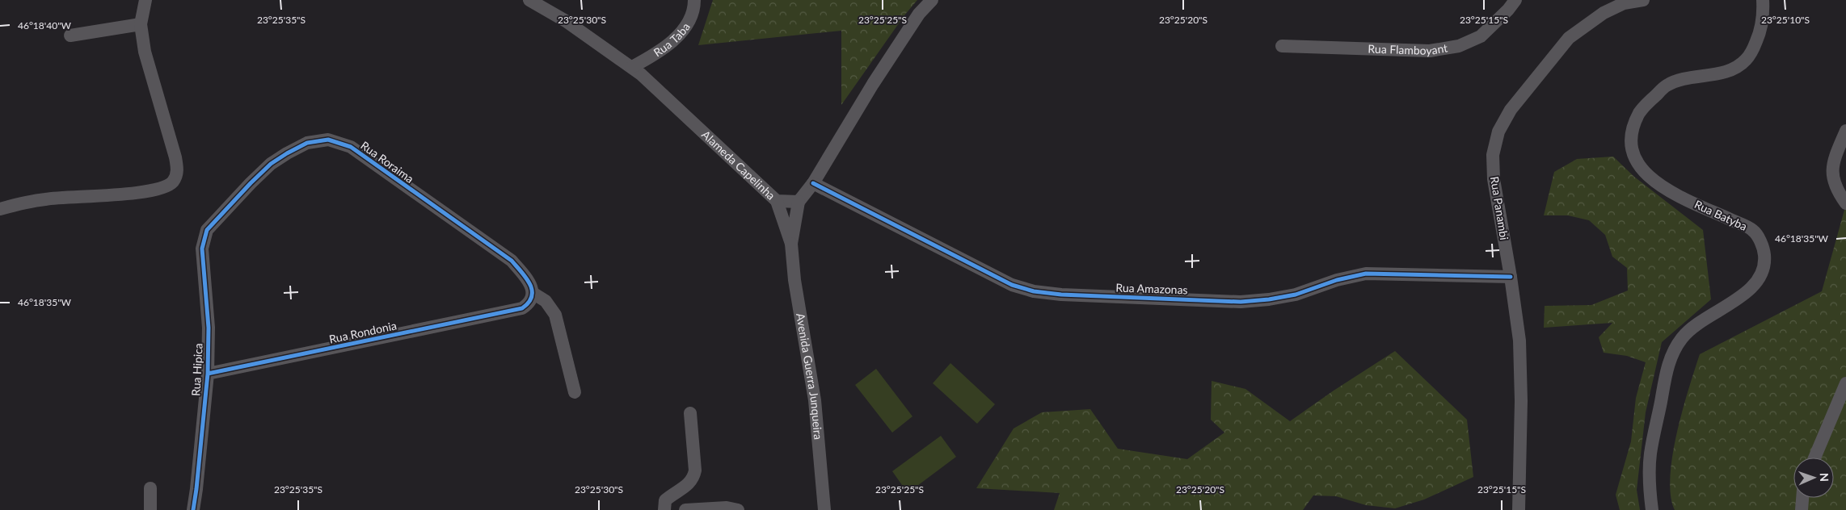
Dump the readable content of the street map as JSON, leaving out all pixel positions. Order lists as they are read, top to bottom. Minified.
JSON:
{"streets":{"street":["Rua Taba","Rua Flamboyant","Rua Roraima","Alameda Capelinha","Rua Panambi","Rua Batyba","Rua Amazonas","Rua Rondonia","Rua Hipica","Avenida Guerra Junqueira"]},"crossings":[["Rua Taba","Alameda Capelinha"],["Rua Roraima","Rua Rondonia"],["Rua Roraima","Rua Hipica"],["Alameda Capelinha","Avenida Guerra Junqueira"],["Rua Panambi","Rua Amazonas"],["Rua Rondonia","Rua Hipica"]],"north":"right","coordinates":["23°25'35\"S","23°25'30\"S","23°25'25\"S","23°25'20\"S","23°25'15\"S","23°25'10\"S","46°18'40\"W","46°18'35\"W"]}
